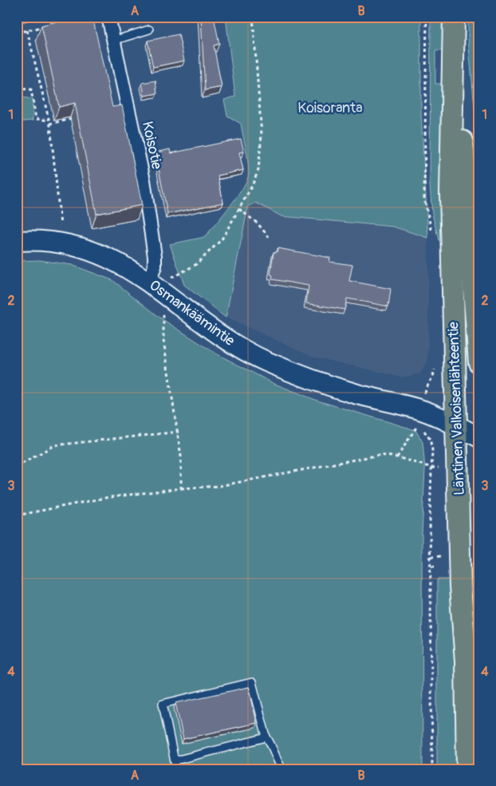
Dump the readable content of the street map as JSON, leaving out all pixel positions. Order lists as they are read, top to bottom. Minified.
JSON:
{"streets":{"main road":["Läntinen Valkoisenlähteentie"],"street":["Koisotie","Osmankäämintie"]},"crossings":[["Koisotie","Osmankäämintie"],["Osmankäämintie","Läntinen Valkoisenlähteentie"]],"parks":["Koisoranta"],"grid":{"columns":["A","B"],"rows":["1","2","3","4"]}}
